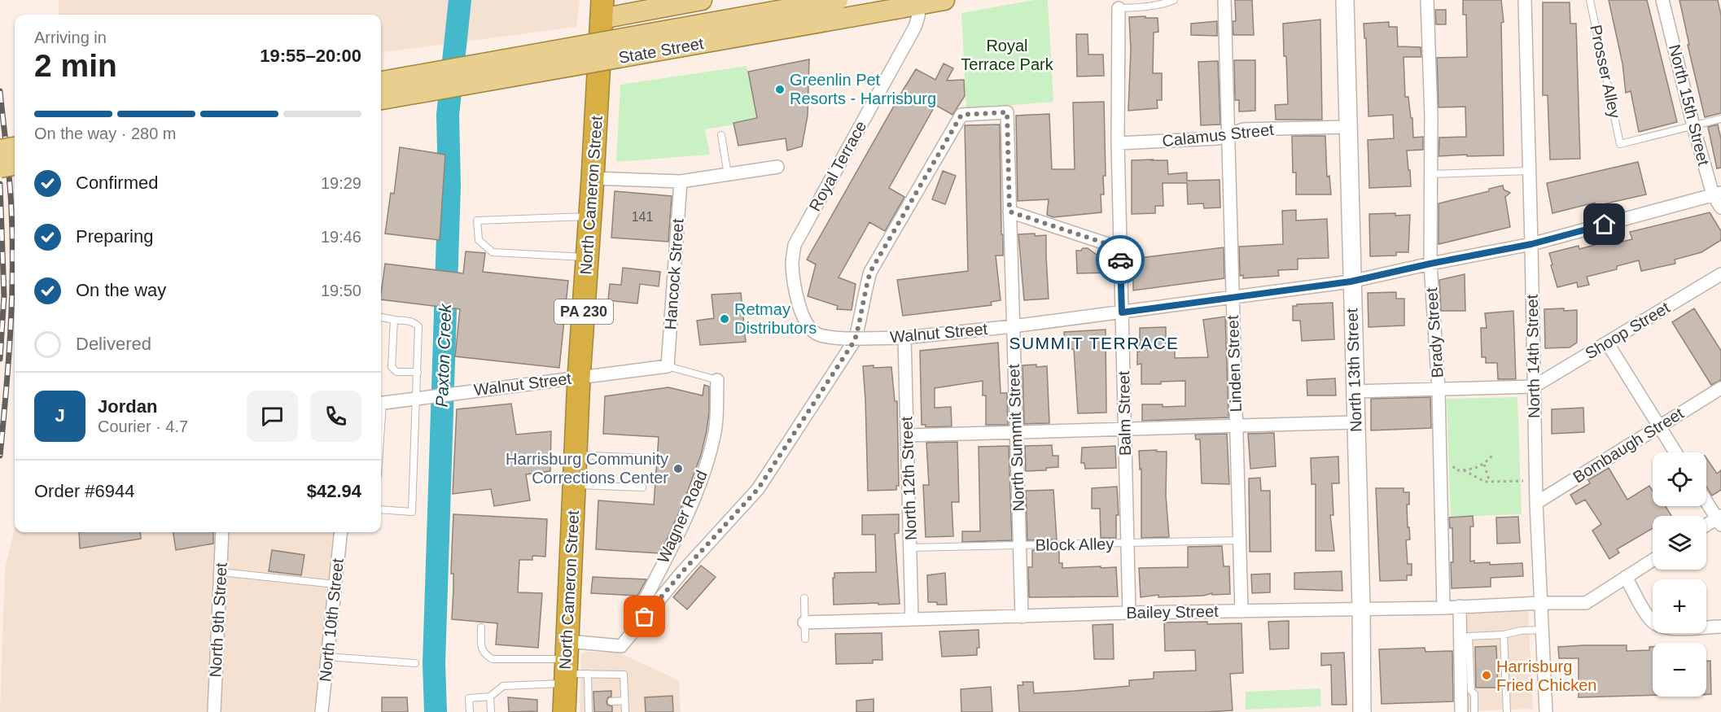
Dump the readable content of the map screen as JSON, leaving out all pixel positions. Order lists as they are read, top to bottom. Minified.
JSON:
{"streets":{"highway":["North Cameron Street","PA 230"],"main road":["State Street","North 13th Street"],"street":["North 15th Street","Calamus Street","Royal Terrace","Hancock Street","Shoop Street","Walnut Street","Brady Street","North 14th Street","Linden Street","Balm Street","North Summit Street","Bombaugh Street","North 12th Street","Wagner Road","Bailey Street","North 9th Street","North 10th Street"],"lane":["Prosser Alley","Block Alley"]},"crossings":[["State Street","Royal Terrace"],["Prosser Alley","North 15th Street"],["North 15th Street","Walnut Street"],["Calamus Street","Linden Street"],["Calamus Street","North 13th Street"],["Calamus Street","Balm Street"],["Royal Terrace","Walnut Street"],["North Cameron Street","Walnut Street"],["Hancock Street","Walnut Street"],["Shoop Street","North 14th Street"],["Walnut Street","Brady Street"],["Walnut Street","North 14th Street"],["Walnut Street","Linden Street"],["Walnut Street","North 13th Street"],["Walnut Street","Balm Street"],["Walnut Street","North Summit Street"],["Walnut Street","North 12th Street"],["Brady Street","Bailey Street"],["North 14th Street","Bombaugh Street"],["North 14th Street","Bailey Street"],["Linden Street","Block Alley"],["Linden Street","Bailey Street"],["North 13th Street","Bailey Street"],["Balm Street","Block Alley"],["Balm Street","Bailey Street"],["North Summit Street","Block Alley"],["North Summit Street","Bailey Street"],["North 12th Street","Block Alley"],["North 12th Street","Bailey Street"]],"districts":["SUMMIT TERRACE"],"water":["Paxton Creek"],"parks":["Royal Terrace Park"],"places":["Greenlin Pet Resorts - Harrisburg","Retmay Distributors","Harrisburg Community Corrections Center","Harrisburg Fried Chicken"],"house_numbers":["141"],"page":{"heading":["2 min","Arriving in","19:55–20:00"],"panel":["Jordan","Courier · 4.7","Order #6944","$42.94"],"bar":"On the way · 280 m","list":[["Confirmed","19:29"],["Preparing","19:46"],["On the way","19:50"],"Delivered"],"round":"J","map_buttons":["+","−"]}}
